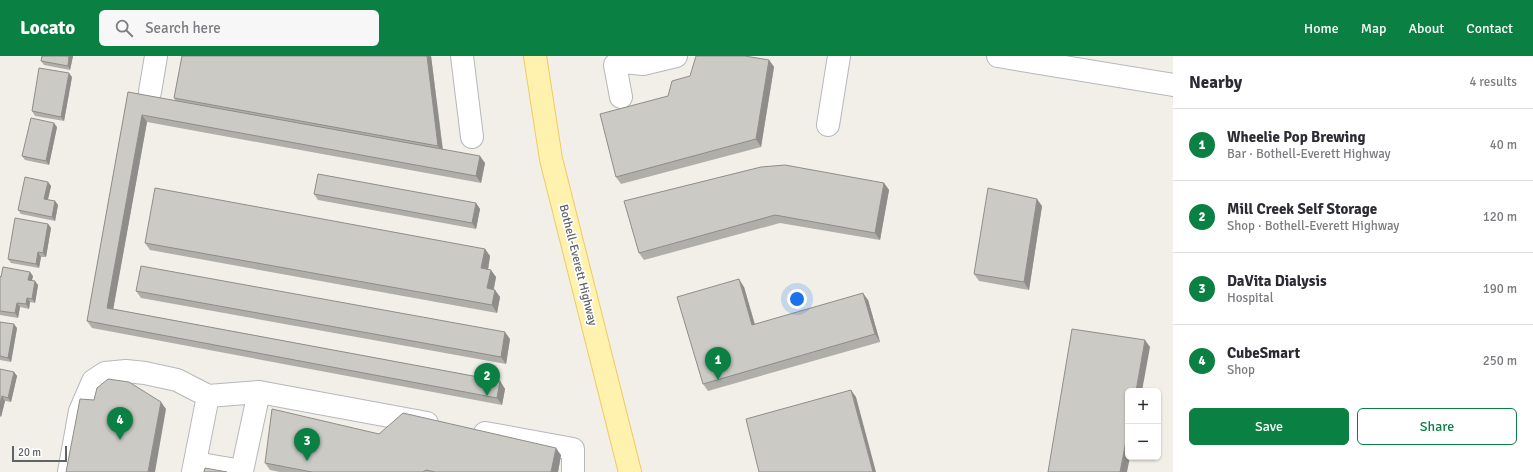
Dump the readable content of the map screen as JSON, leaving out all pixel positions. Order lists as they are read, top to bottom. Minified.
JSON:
{"streets":{"main road":["Bothell-Everett Highway"]},"scale_bar":"20 m","page":{"header":"Locato","search":"Search here","nav":["Home","Map","About","Contact"],"heading":["Nearby","4 results"],"list":[{"mark":"1","name":"Wheelie Pop Brewing","note":"Bar · Bothell-Everett Highway","value":"40 m"},{"mark":"2","name":"Mill Creek Self Storage","note":"Shop · Bothell-Everett Highway","value":"120 m"},{"mark":"3","name":"DaVita Dialysis","note":"Hospital","value":"190 m"},{"mark":"4","name":"CubeSmart","note":"Shop","value":"250 m"}],"pins":["1","2","4","3"],"map_buttons":["+","−"],"buttons":["Save","Share"],"scale":"20 m"}}
